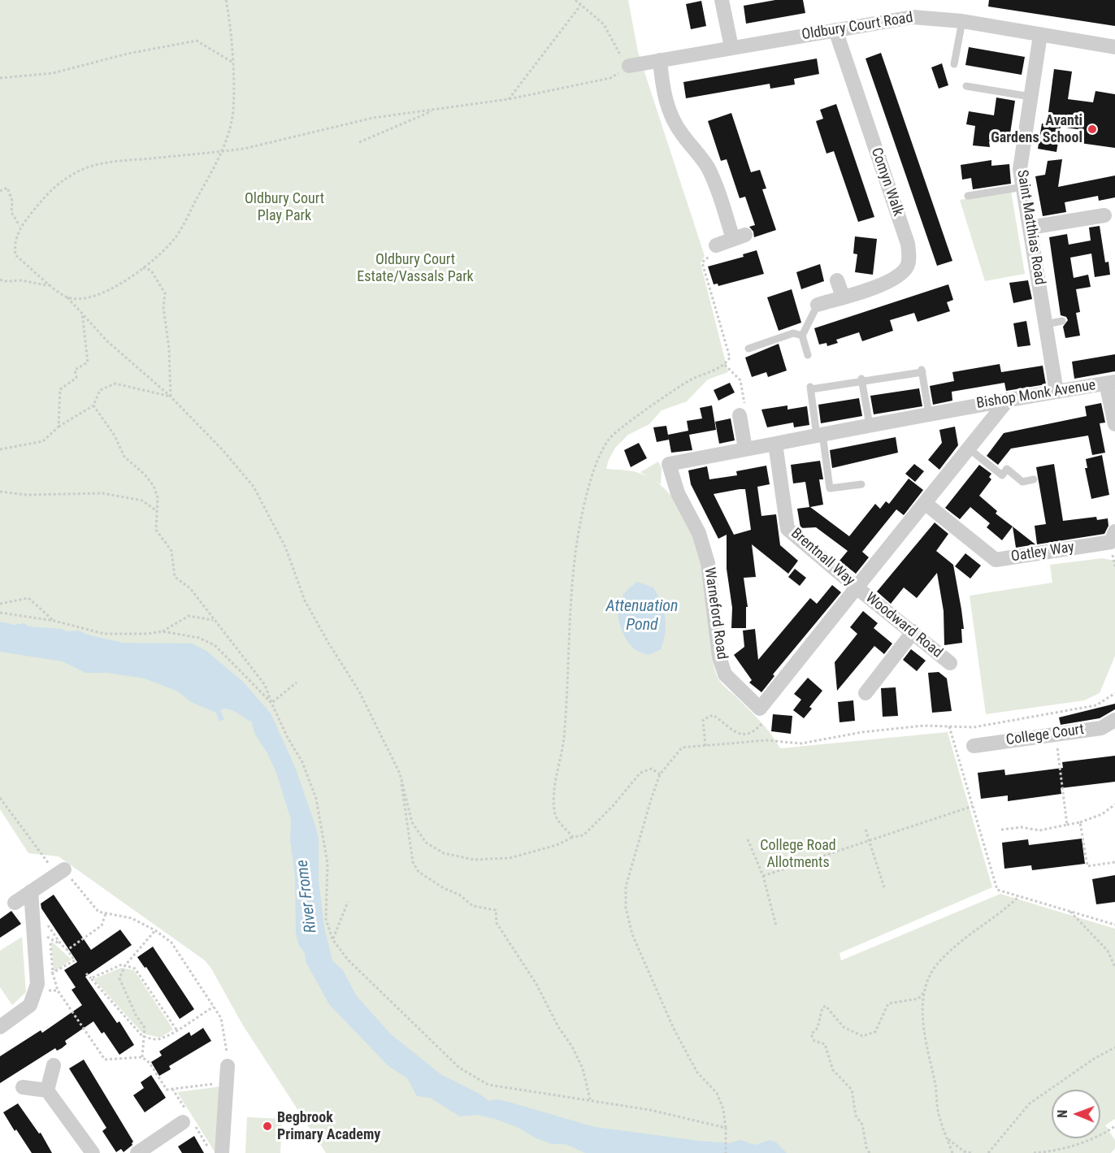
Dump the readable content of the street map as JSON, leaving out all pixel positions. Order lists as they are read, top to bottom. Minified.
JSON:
{"streets":{"street":["Oldbury Court Road","Comyn Walk","Saint Matthias Road","Bishop Monk Avenue","Oatley Way","Brentnall Way","Warneford Road","Woodward Road","College Court"]},"crossings":[["Oldbury Court Road","Comyn Walk"],["Oldbury Court Road","Saint Matthias Road"],["Saint Matthias Road","Bishop Monk Avenue"],["Bishop Monk Avenue","Brentnall Way"],["Oatley Way","Brentnall Way"],["Brentnall Way","Warneford Road"],["Brentnall Way","Woodward Road"],["Warneford Road","Woodward Road"]],"water":["Attenuation Pond","River Frome"],"parks":["Oldbury Court Play Park","Oldbury Court Estate/Vassals Park","College Road Allotments"],"places":["Avanti Gardens School","Begbrook Primary Academy"],"north":"left"}
